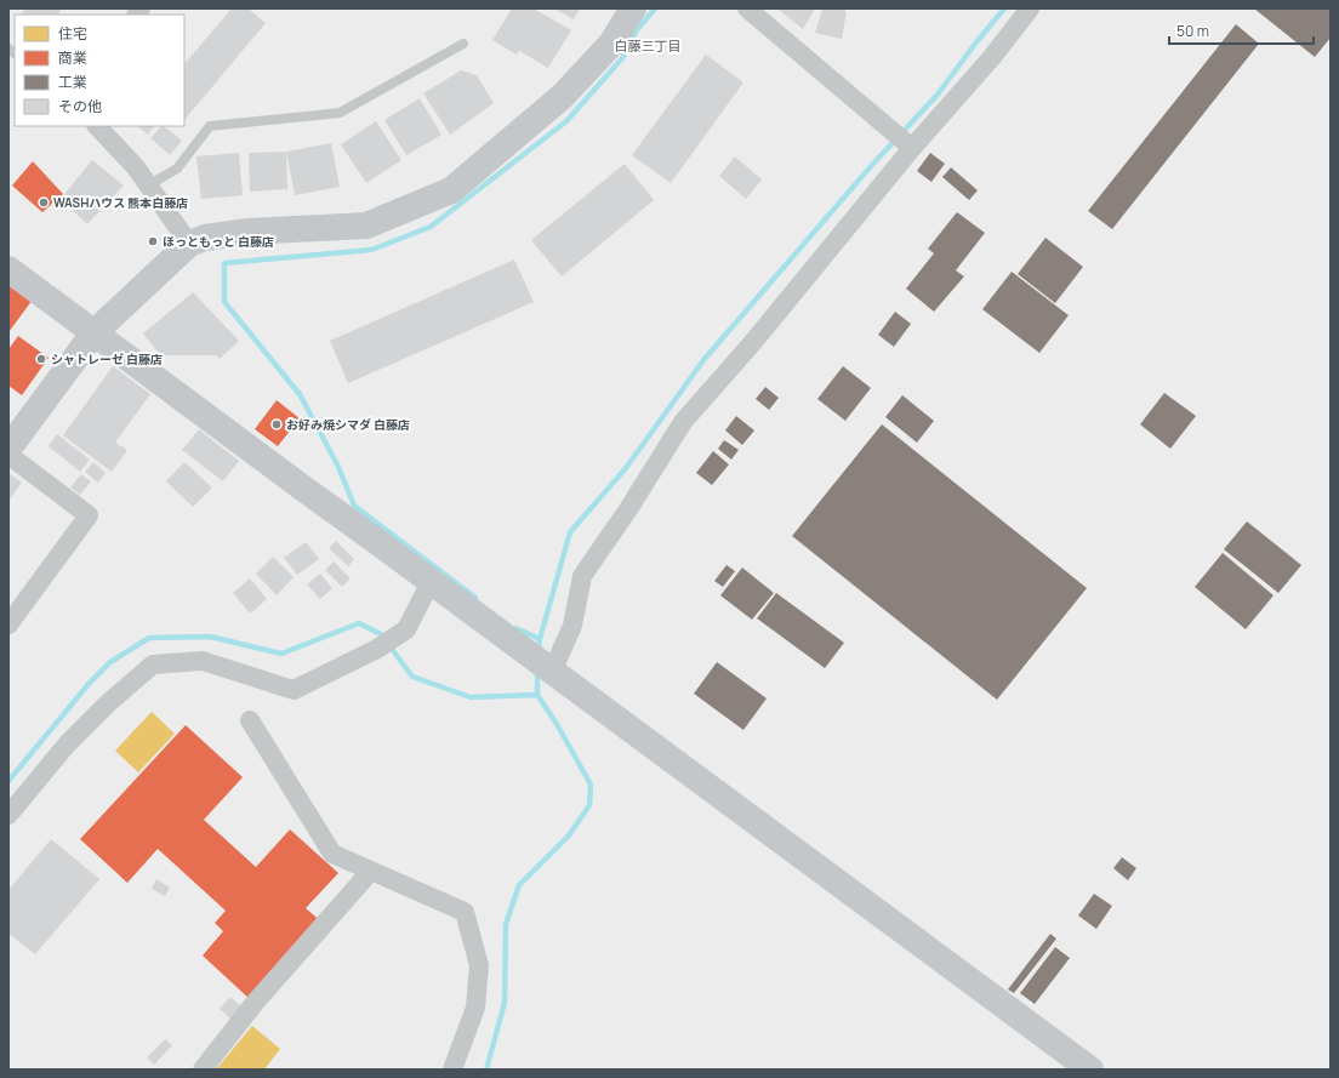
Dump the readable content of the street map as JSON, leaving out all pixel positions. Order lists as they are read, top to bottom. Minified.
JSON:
{"districts":["白藤三丁目"],"places":["WASHハウス 熊本白藤店","ほっともっと 白藤店","シャトレーゼ 白藤店","お好み焼シマダ 白藤店"],"legend":["住宅","商業","工業","その他"],"scale_bar":"50 m"}
